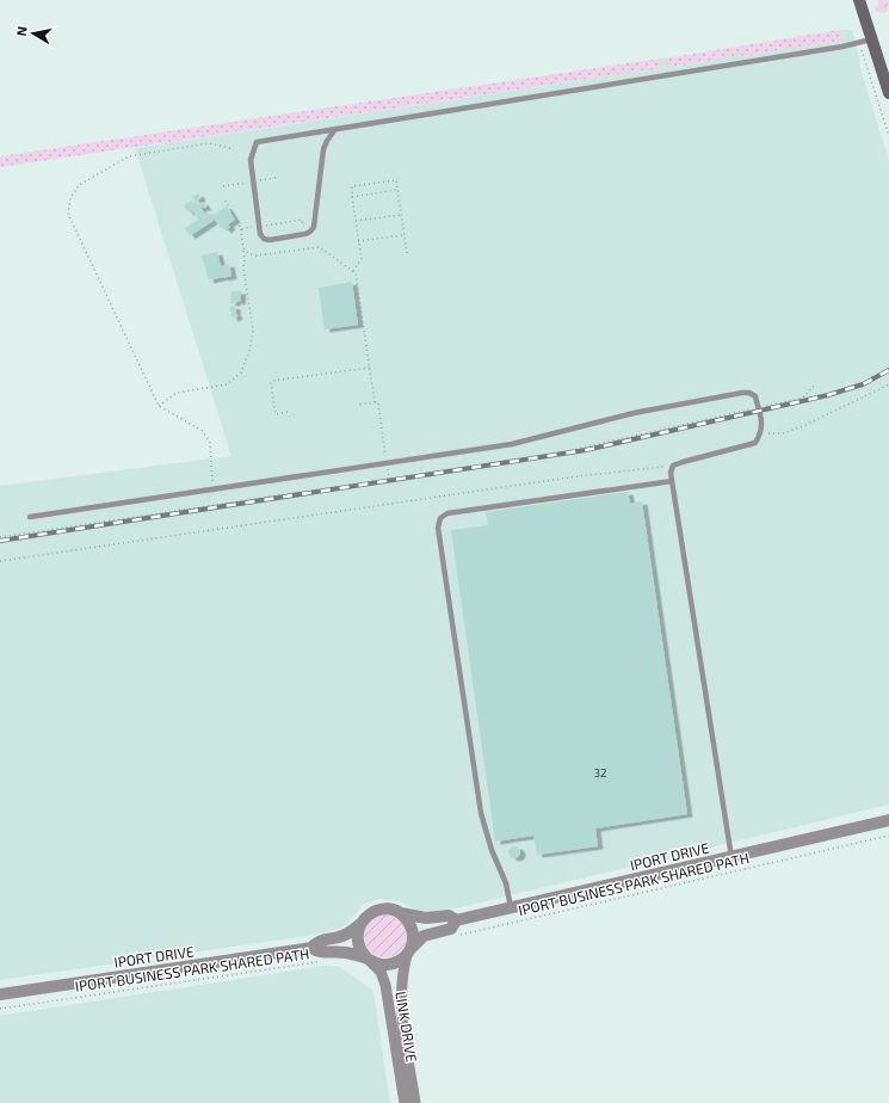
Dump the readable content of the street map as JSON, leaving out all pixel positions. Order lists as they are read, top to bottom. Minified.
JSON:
{"streets":{"street":["IPORT DRIVE","LINK DRIVE"],"path":["IPORT BUSINESS PARK SHARED PATH"]},"crossings":[["IPORT DRIVE","LINK DRIVE"]],"house_numbers":["32"],"north":"left"}
